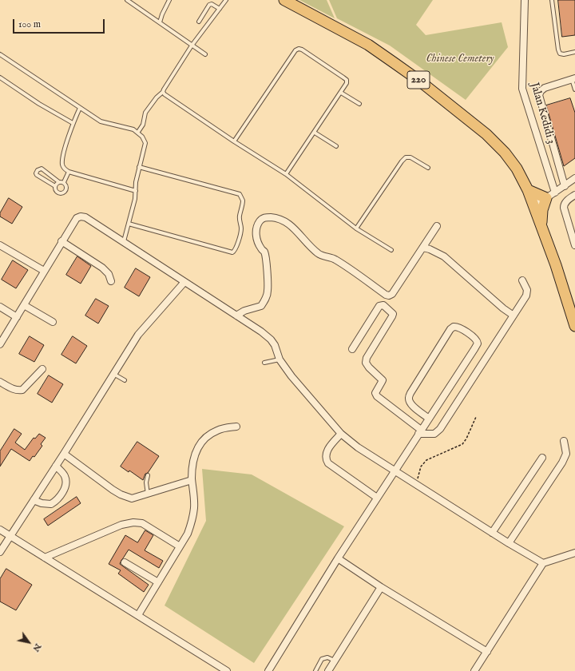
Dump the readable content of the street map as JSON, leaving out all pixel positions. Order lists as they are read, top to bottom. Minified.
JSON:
{"streets":{"main road":["220"],"street":["Jalan Kedidi 3"]},"parks":["Chinese Cemetery"],"scale_bar":"100 m","north":"bottom right"}
